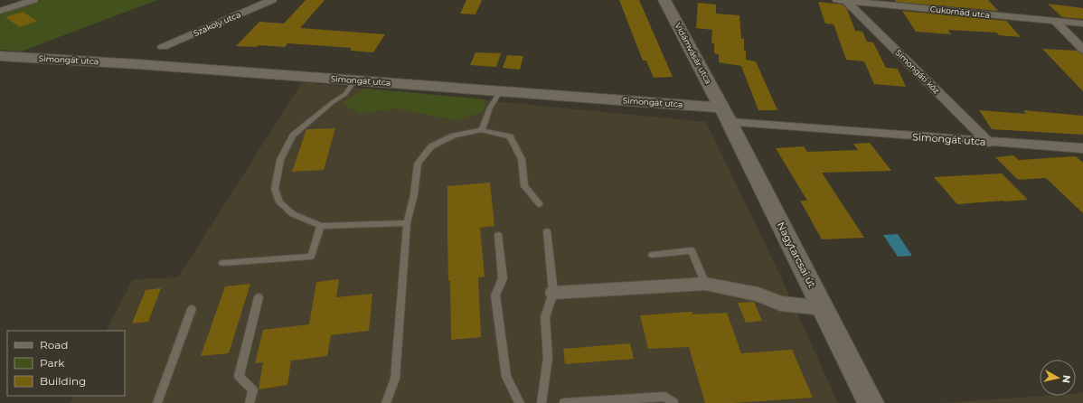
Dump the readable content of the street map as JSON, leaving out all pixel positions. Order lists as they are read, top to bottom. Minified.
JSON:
{"streets":{"main road":["Vidámvásár utca","Simongát utca","Nagytarcsai út"],"street":["Cukornád utca","Szakoly utca","Simongáti köz"]},"crossings":[["Cukornád utca","Simongáti köz"],["Vidámvásár utca","Simongát utca"],["Vidámvásár utca","Nagytarcsai út"],["Simongát utca","Simongáti köz"],["Simongát utca","Nagytarcsai út"]],"legend":["Road","Park","Building"],"north":"right"}
